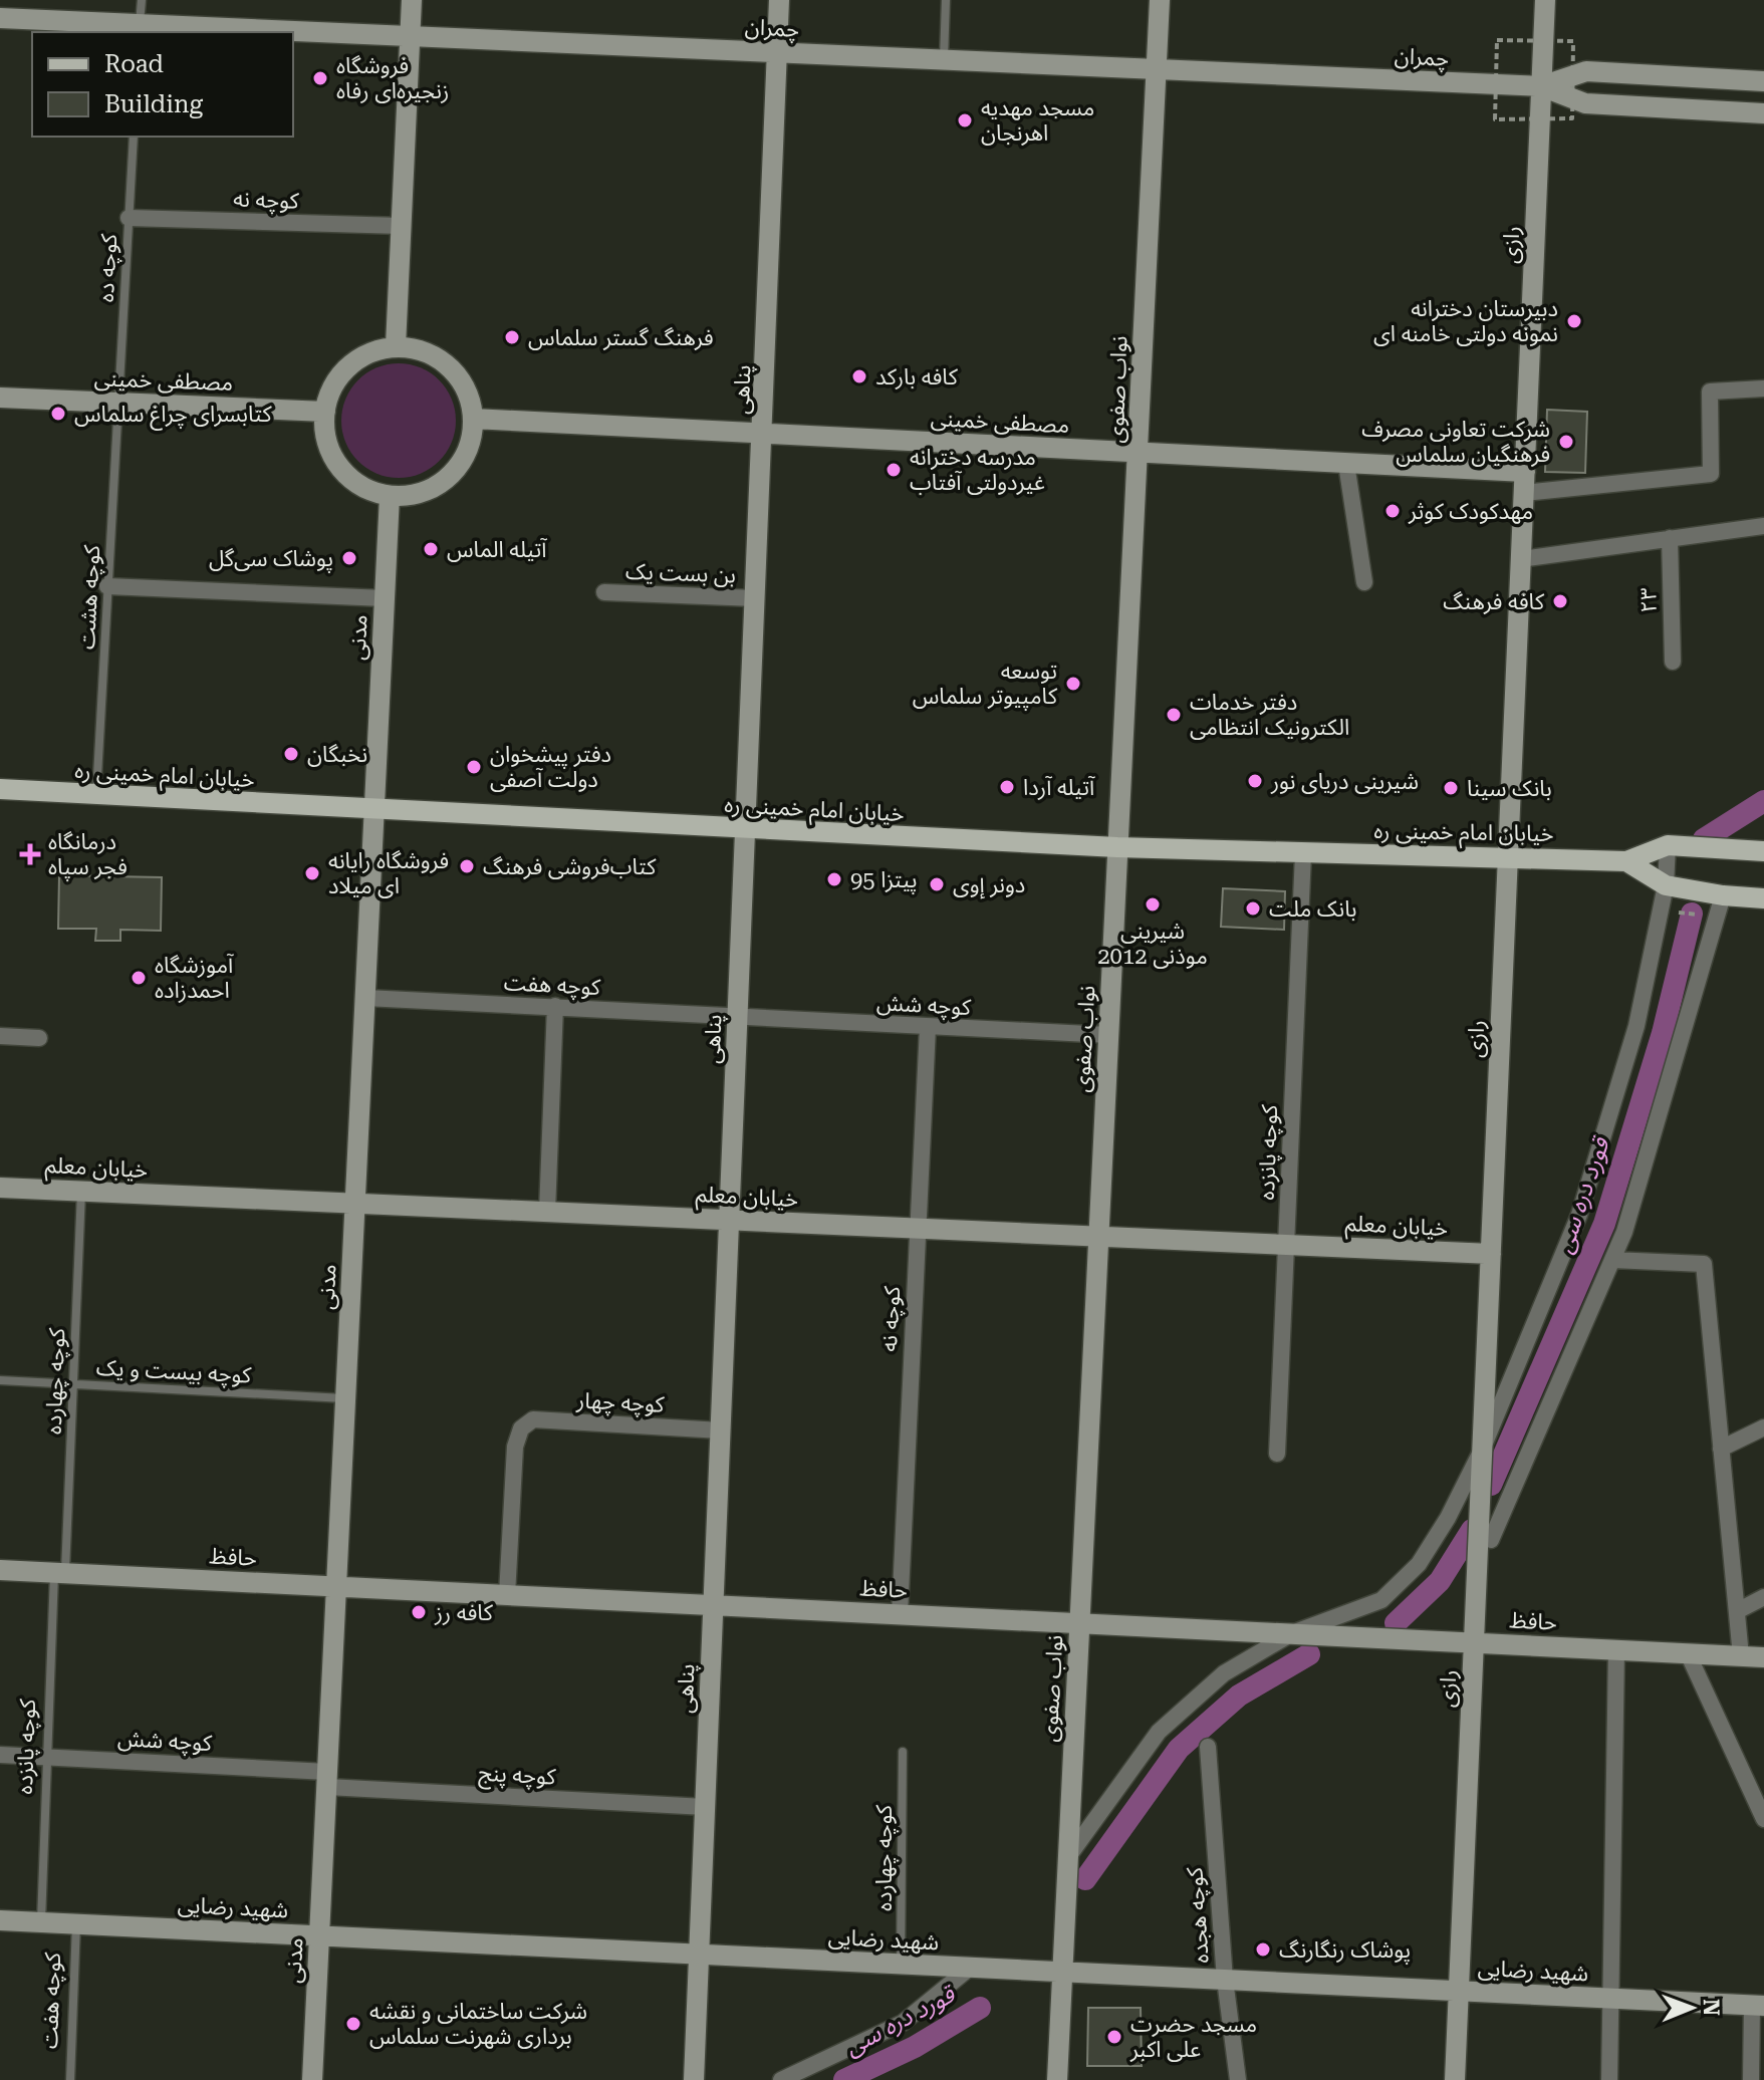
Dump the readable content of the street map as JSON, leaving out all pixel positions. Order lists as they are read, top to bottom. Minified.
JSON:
{"streets":{"main road":["خیابان امام خمینی ره"],"street":["چمران","کوچه نه","رازی","مصطفی خمینی","پناهی","نواب صفوی","بن بست یک","۲۳","مدنی","کوچه هفت","کوچه شش","کوچه پانزده","خیابان معلم","کوچه چهار","حافظ","کوچه پنج","شهید رضایی","کوچه هجده"],"lane":["کوچه ده","کوچه هشت","کوچه بیست و یک","کوچه چهارده"]},"crossings":[["چمران","رازی"],["چمران","پناهی"],["چمران","نواب صفوی"],["کوچه نه","کوچه ده"],["کوچه نه","کوچه شش"],["کوچه نه","خیابان معلم"],["کوچه نه","حافظ"],["رازی","مصطفی خمینی"],["رازی","خیابان امام خمینی ره"],["رازی","خیابان معلم"],["رازی","حافظ"],["رازی","شهید رضایی"],["کوچه ده","مصطفی خمینی"],["کوچه ده","کوچه هشت"],["مصطفی خمینی","پناهی"],["مصطفی خمینی","نواب صفوی"],["مصطفی خمینی","کوچه هشت"],["مصطفی خمینی","مدنی"],["پناهی","بن بست یک"],["پناهی","خیابان امام خمینی ره"],["پناهی","کوچه هفت"],["پناهی","کوچه شش"],["پناهی","خیابان معلم"],["پناهی","کوچه چهار"],["پناهی","حافظ"],["پناهی","کوچه پنج"],["پناهی","شهید رضایی"],["نواب صفوی","خیابان امام خمینی ره"],["نواب صفوی","کوچه شش"],["نواب صفوی","خیابان معلم"],["نواب صفوی","حافظ"],["نواب صفوی","شهید رضایی"],["کوچه هشت","خیابان امام خمینی ره"],["مدنی","خیابان امام خمینی ره"],["مدنی","کوچه هفت"],["مدنی","کوچه شش"],["مدنی","خیابان معلم"],["مدنی","کوچه بیست و یک"],["مدنی","حافظ"],["مدنی","کوچه پنج"],["مدنی","شهید رضایی"],["خیابان امام خمینی ره","کوچه پانزده"],["کوچه هفت","کوچه شش"],["کوچه هفت","شهید رضایی"],["کوچه شش","کوچه پانزده"],["کوچه شش","کوچه پنج"],["کوچه پانزده","خیابان معلم"],["کوچه پانزده","کوچه چهارده"],["کوچه پانزده","حافظ"],["کوچه پانزده","شهید رضایی"],["خیابان معلم","کوچه چهارده"],["کوچه بیست و یک","کوچه چهارده"],["کوچه چهارده","حافظ"],["کوچه چهارده","شهید رضایی"],["کوچه چهار","حافظ"],["شهید رضایی","کوچه هجده"]],"water":["قورد دره سی"],"places":{"other":["فروشگاه زنجیره‌ای رفاه","مسجد مهدیه اهرنجان","دبیرستان دخترانه نمونه دولتی خامنه ای","فرهنگ گستر سلماس","کافه بارکد","کتابسرای چراغ سلماس","شرکت تعاونی مصرف فرهنگیان سلماس","مدرسه دخترانه غیردولتی آفتاب","مهدکودک کوثر","آتیله الماس","پوشاک سی‌گل","کافه فرهنگ","توسعه کامپیوتر سلماس","دفتر خدمات الکترونیک انتظامی","نخبگان","دفتر پیشخوان دولت آصفی","شیرینی دریای نور","آتیله آردا","بانک سینا","کتاب‌فروشی فرهنگ","فروشگاه رایانه ای میلاد","پیتزا 95","دونر إوی","شیرینی موذنی 2012","بانک ملت","آموزشگاه احمدزاده","کافه رز","پوشاک رنگارنگ","شرکت ساختمانی و نقشه برداری شهرنت سلماس","مسجد حضرت علی اکبر"],"health":["درمانگاه فجر سپاه"]},"legend":["Road","Building"],"north":"right"}
